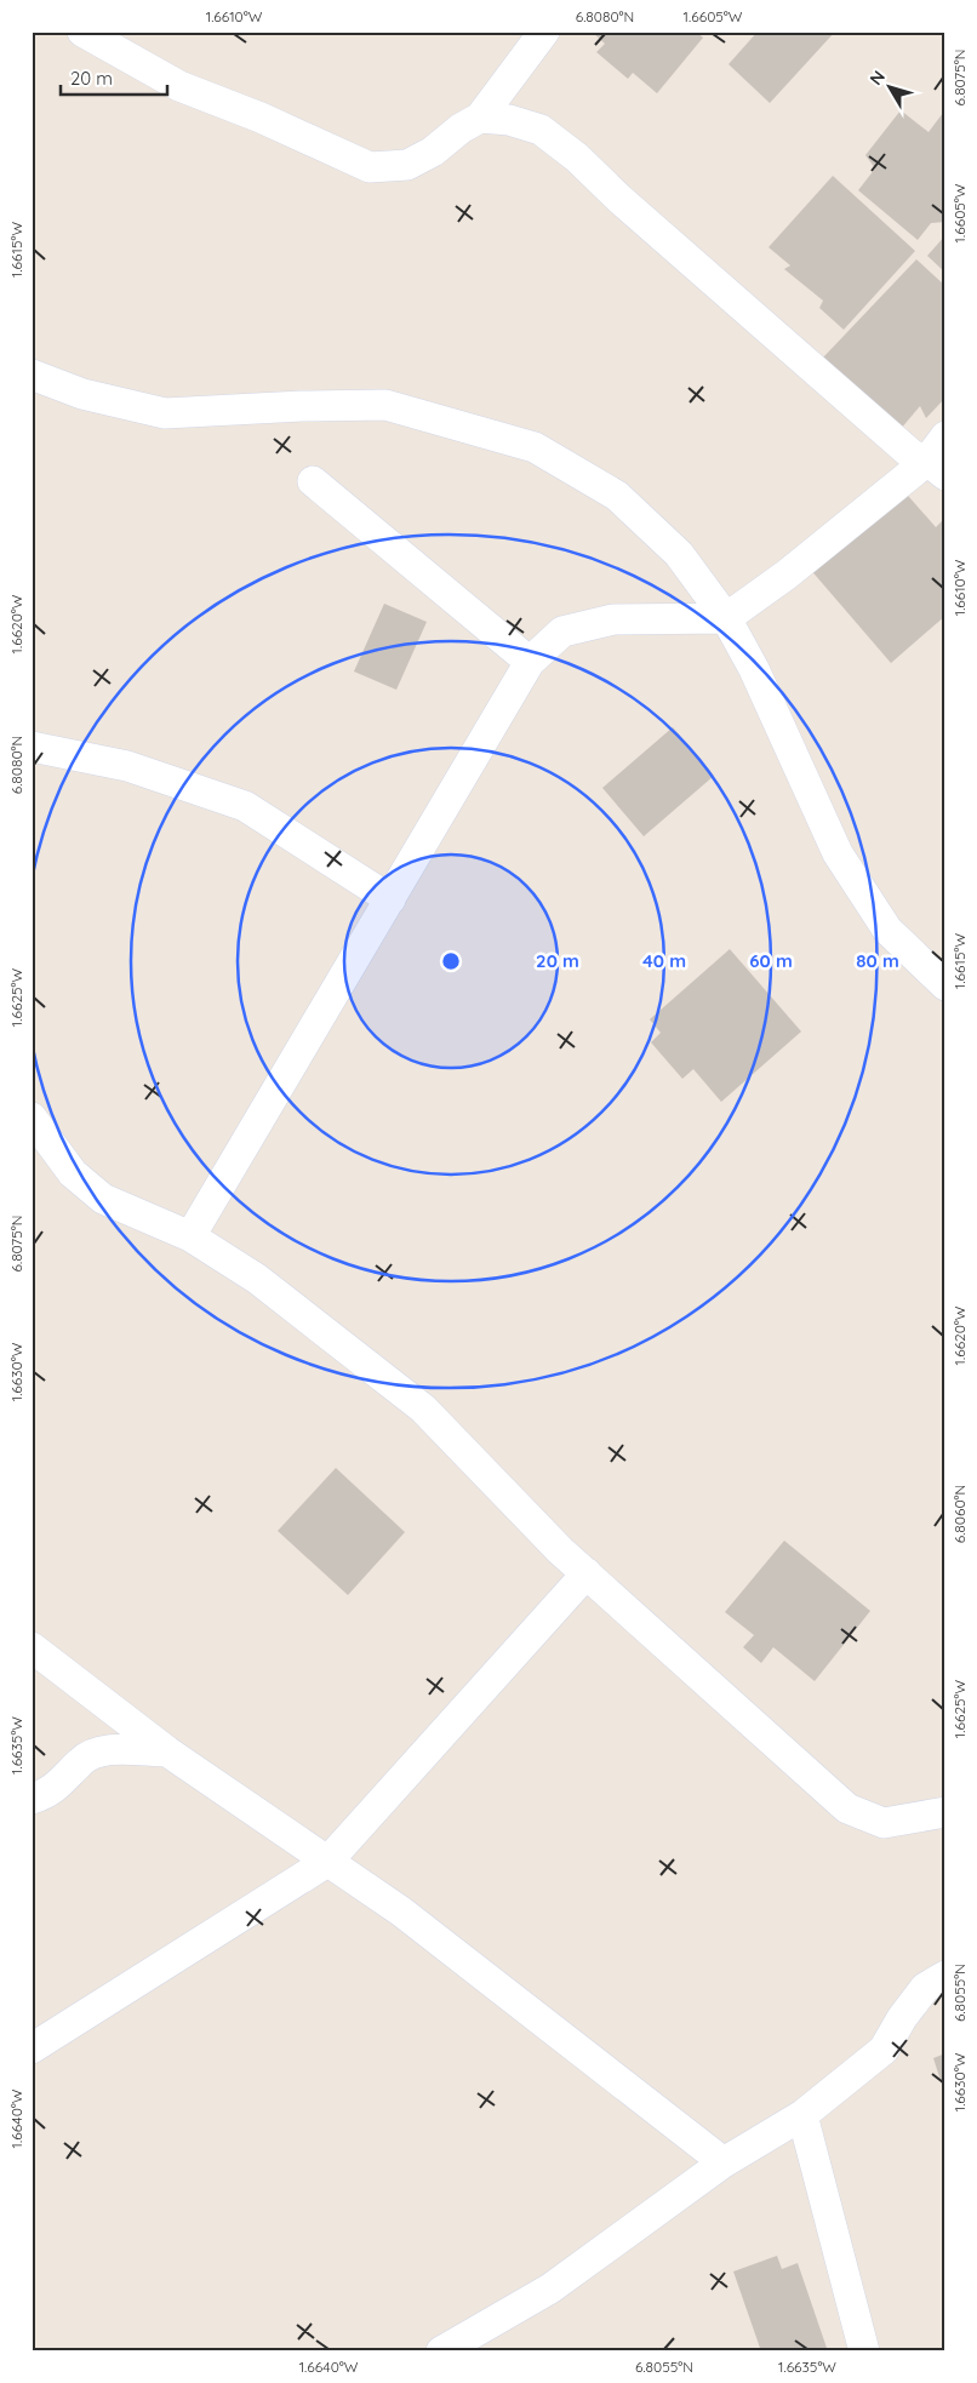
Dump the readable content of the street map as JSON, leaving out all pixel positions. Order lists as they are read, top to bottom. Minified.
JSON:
{"scale_bar":"20 m","north":"top left","coordinates":["1.6610°W","6.8080°N","1.6605°W","6.8075°N","1.6615°W","1.6620°W","1.6625°W","1.6630°W","6.8060°N","1.6635°W","6.8055°N","1.6640°W"],"rings":["20 m","40 m","60 m","80 m"]}
